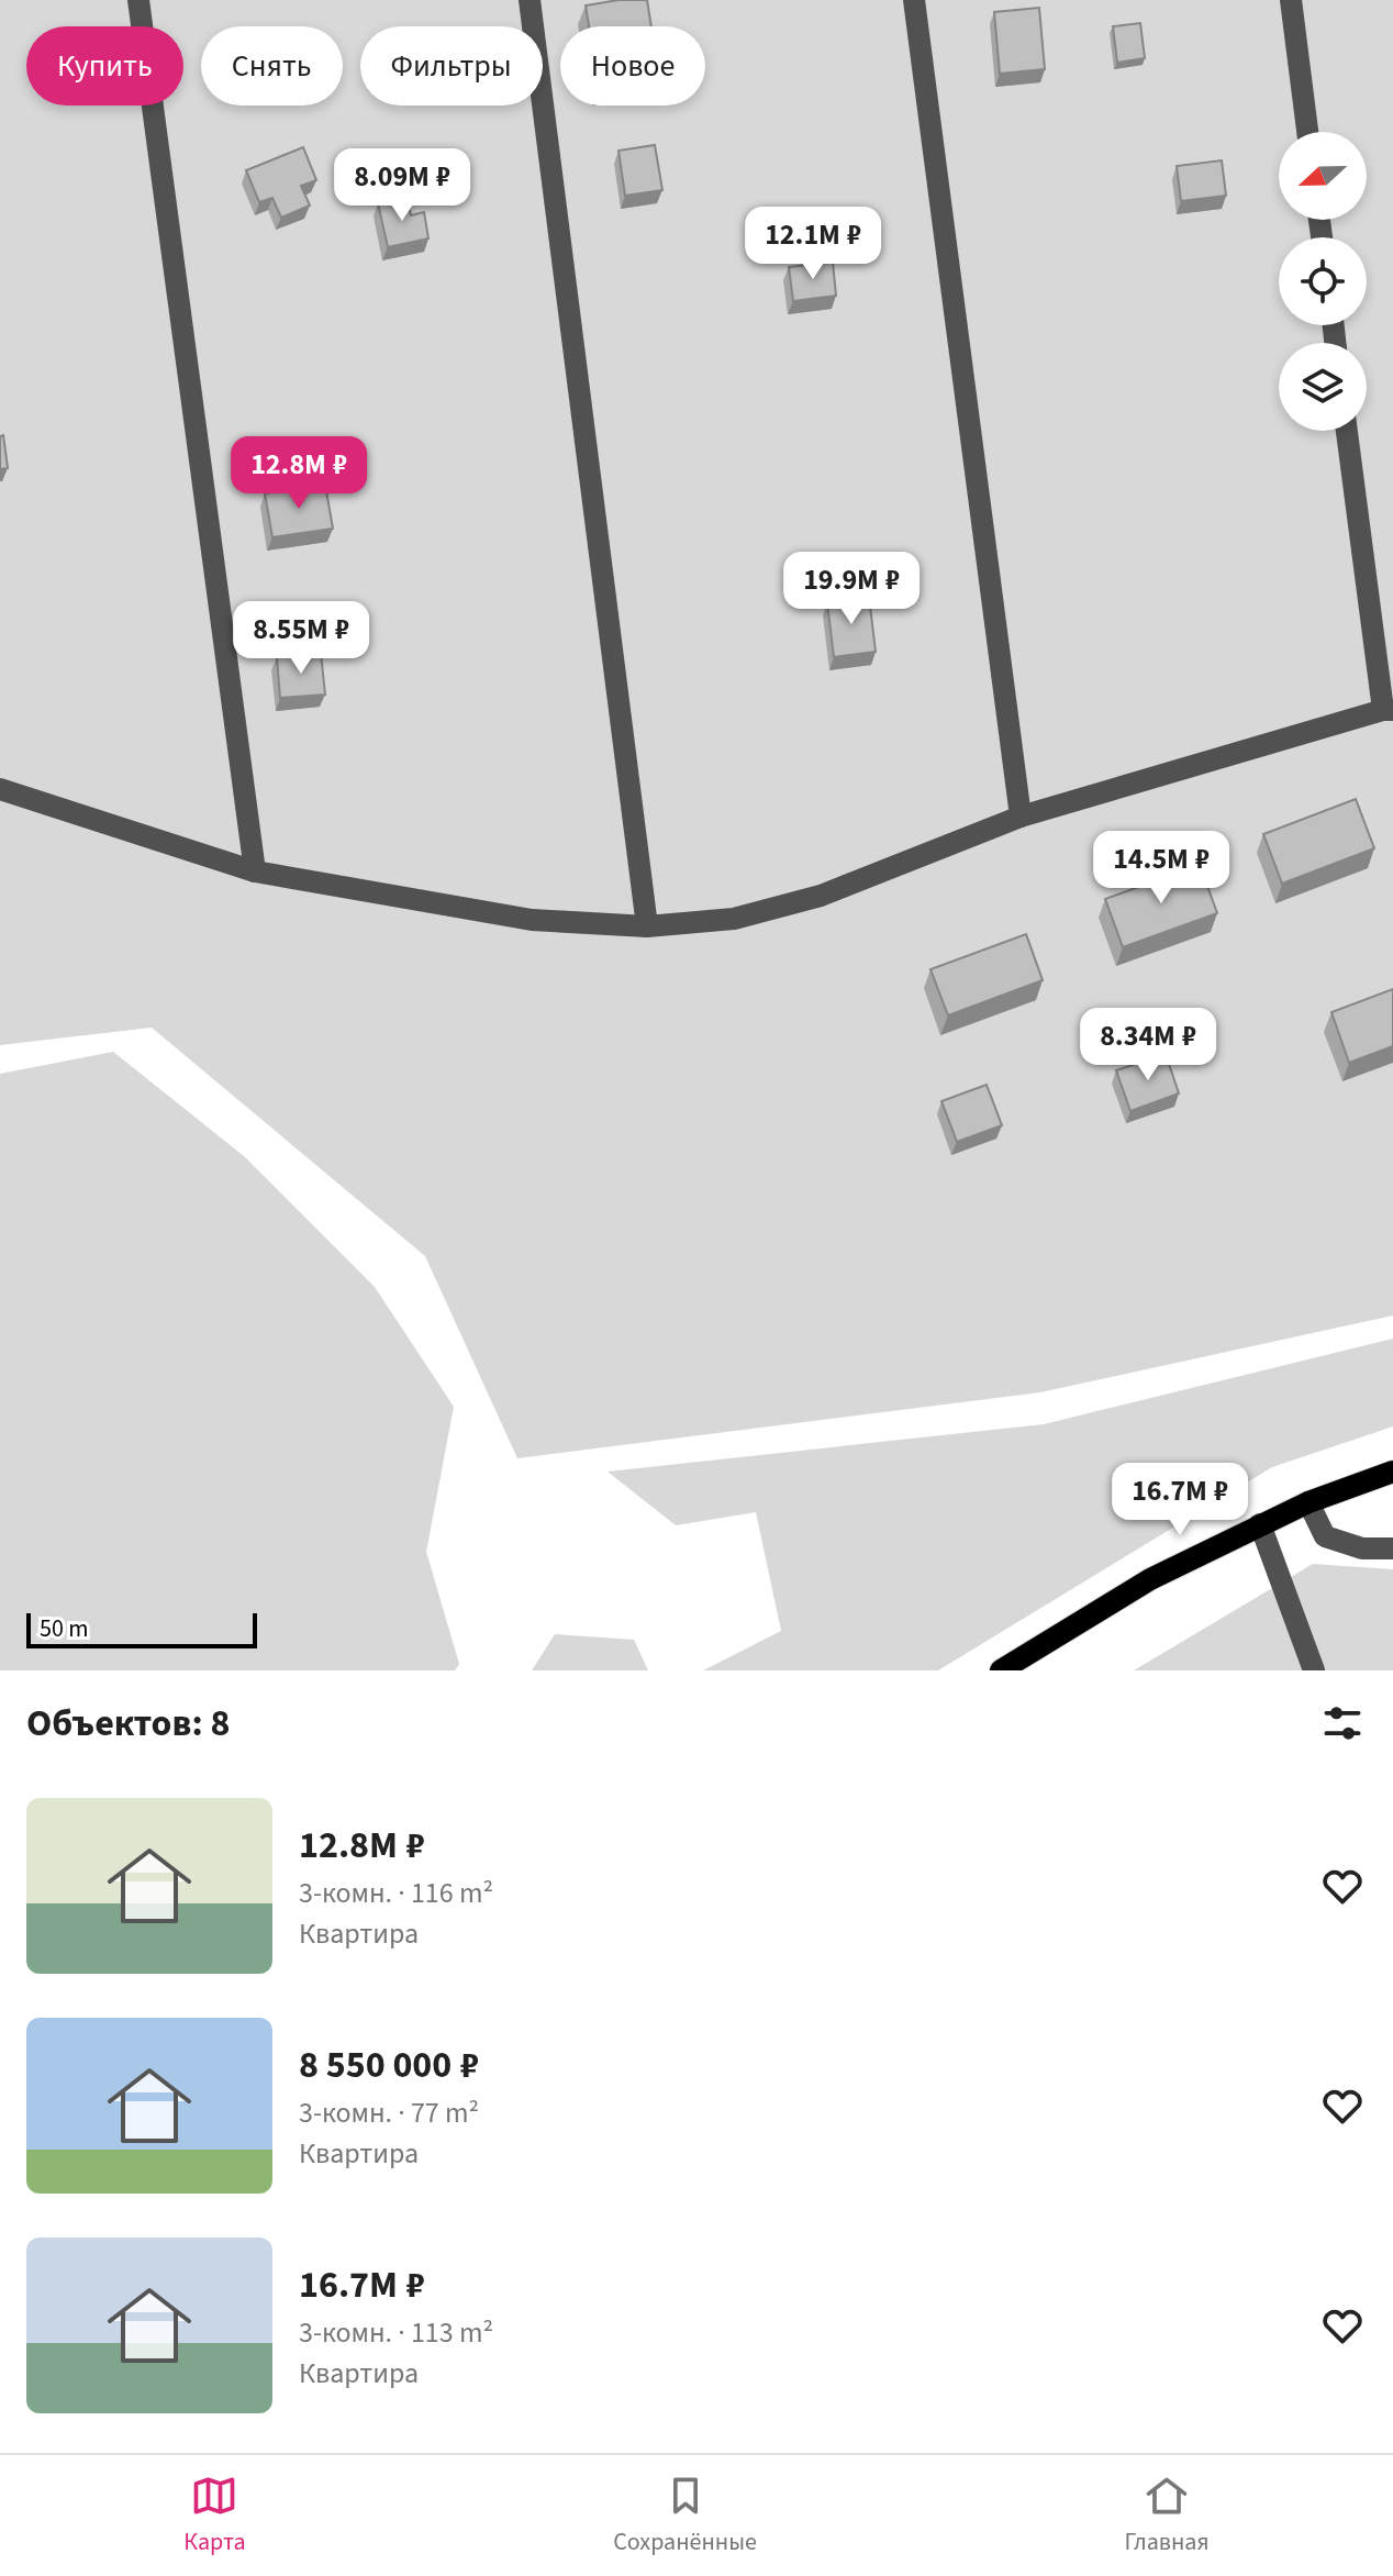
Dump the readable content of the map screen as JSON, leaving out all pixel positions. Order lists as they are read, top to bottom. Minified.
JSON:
{"scale_bar":"50 m","north":"left","page":{"chip":["Купить","Снять","Фильтры","Новое"],"price":["8.09M ₽","12.1M ₽","12.8M ₽","19.9M ₽","8.55M ₽","14.5M ₽","8.34M ₽","16.7M ₽"],"scale":"50 m","heading":"Объектов: 8","list":[{"name":"12.8M ₽","note":"3-комн. · 116 m² · Квартира"},{"name":"8 550 000 ₽","note":"3-комн. · 77 m² · Квартира"},{"name":"16.7M ₽","note":"3-комн. · 113 m² · Квартира"}],"tabs":["Карта","Сохранённые","Главная"]}}
